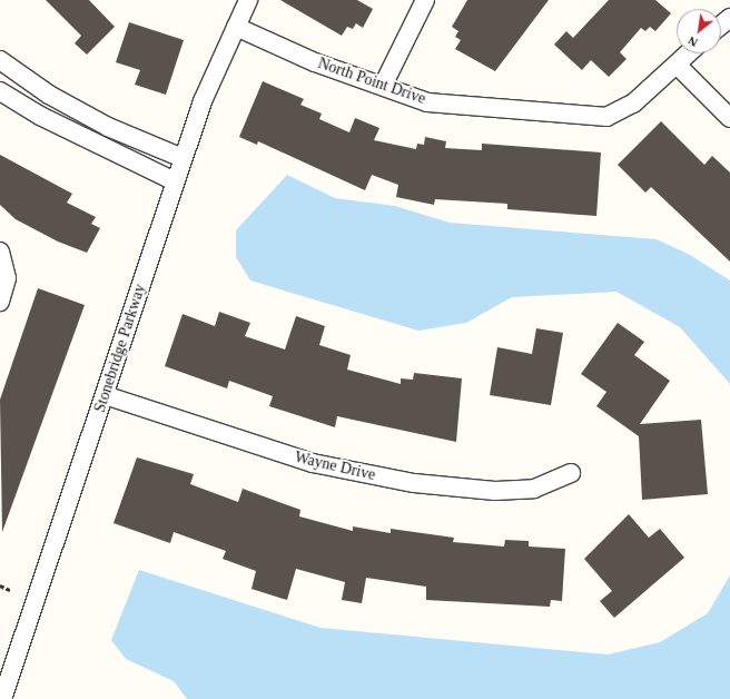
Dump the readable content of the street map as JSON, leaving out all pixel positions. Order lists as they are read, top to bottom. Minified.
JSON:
{"streets":{"street":["North Point Drive","Stonebridge Parkway","Wayne Drive"]},"crossings":[["North Point Drive","Stonebridge Parkway"],["Stonebridge Parkway","Wayne Drive"]],"north":"bottom left"}
